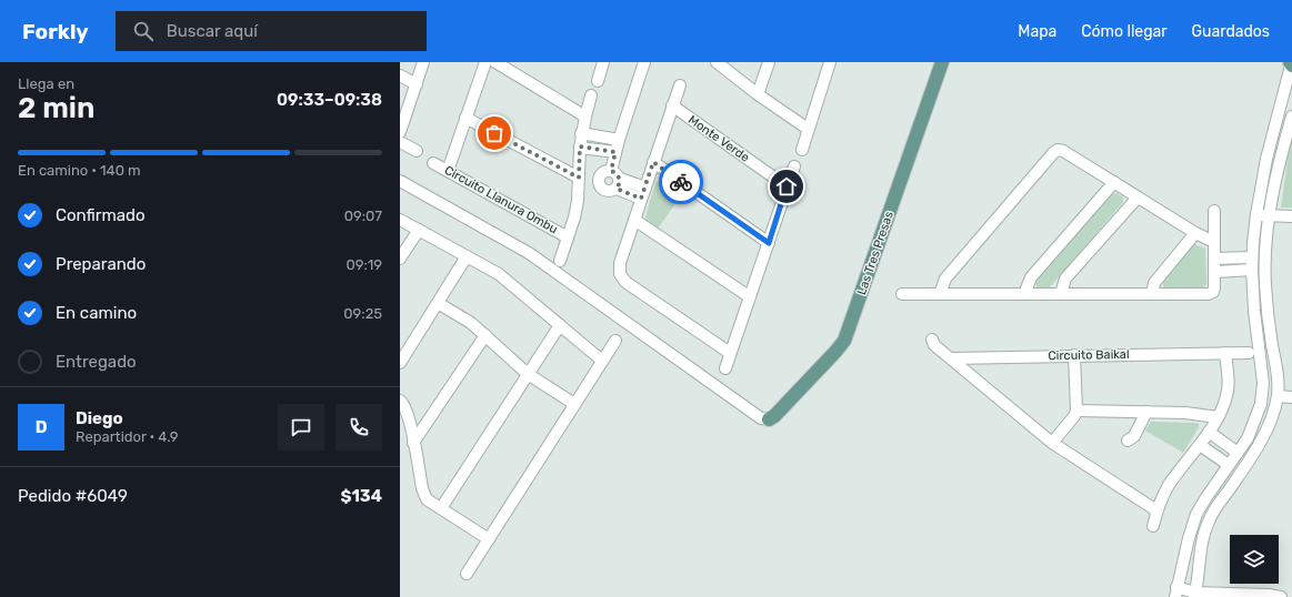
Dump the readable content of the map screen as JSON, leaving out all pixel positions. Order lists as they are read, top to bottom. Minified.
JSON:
{"streets":{"main road":["Las Tres Presas"],"street":["Monte Verde","Circuito Llanura Ombu","Circuito Baikal"]},"page":{"header":"Forkly","search":"Buscar aquí","nav":["Mapa","Cómo llegar","Guardados"],"heading":["2 min","Llega en","09:33–09:38"],"panel":["Diego","Repartidor · 4.9","Pedido #6049","$134"],"bar":"En camino · 140 m","list":[["Confirmado","09:07"],["Preparando","09:19"],["En camino","09:25"],"Entregado"],"round":"D"}}
